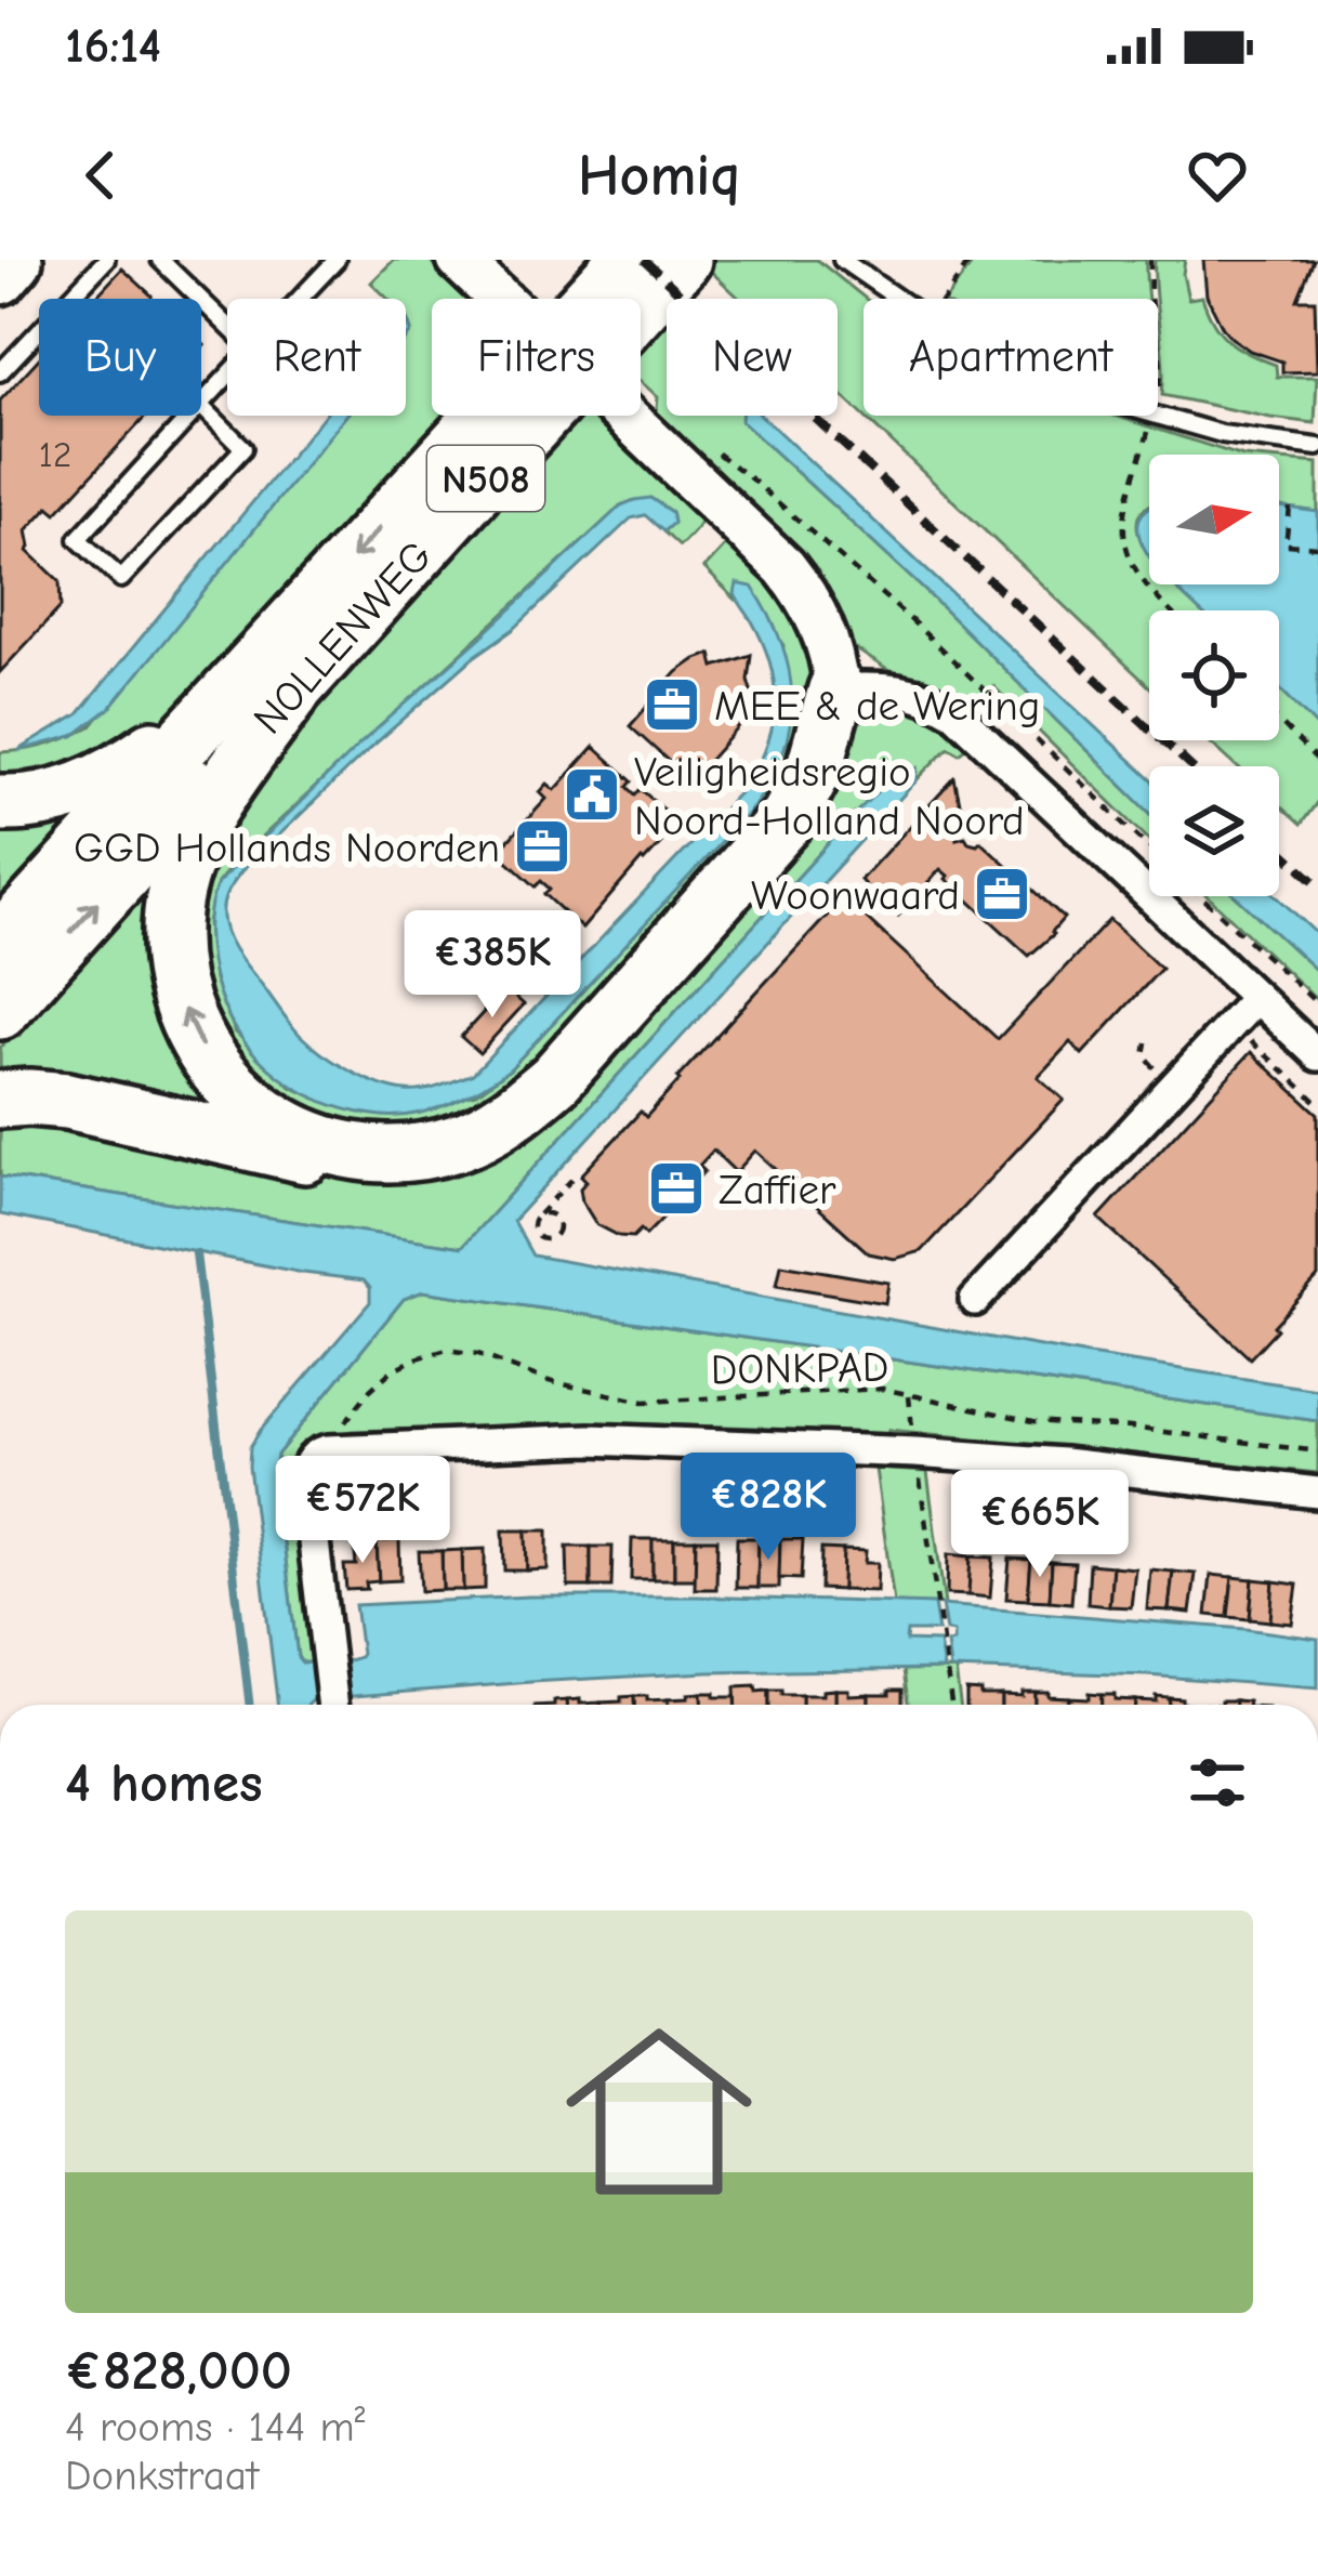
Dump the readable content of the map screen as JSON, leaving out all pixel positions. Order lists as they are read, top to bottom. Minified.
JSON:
{"streets":{"highway":["N508","NOLLENWEG"],"path":["DONKPAD"]},"places":{"office":["MEE & de Wering","GGD Hollands Noorden","Woonwaard","Zaffier"],"public building":["Veiligheidsregio Noord-Holland Noord"]},"house_numbers":["12"],"north":"right","page":{"status":"16:14","header":"Homiq","chip":["Buy","Rent","Filters","New","Apartment"],"price":["€385K","€828K","€572K","€665K"],"heading":"4 homes","list":[{"name":"€828,000","note":"4 rooms · 144 m² · Donkstraat"}]}}
